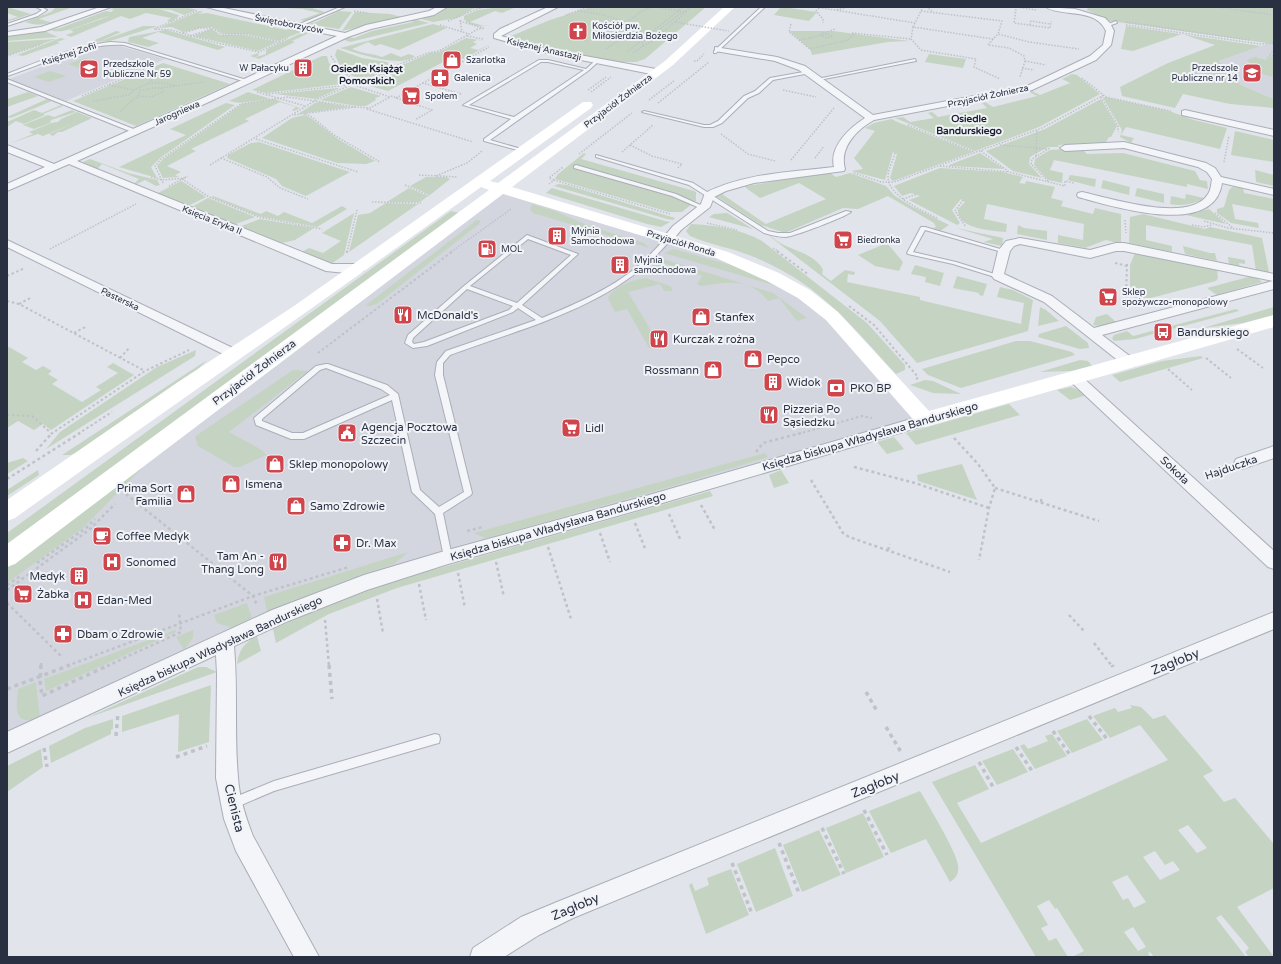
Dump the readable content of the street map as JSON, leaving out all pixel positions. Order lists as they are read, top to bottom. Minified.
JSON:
{"streets":{"street":["Świętoborzyców","Księżnej Anastazji","Przyjaciół Żołnierza","Jarogniewa","Księcia Eryka II","Przyjaciół Ronda","Pasterska","Księdza biskupa Władysława Bandurskiego","Hajduczka","Sokoła","Zagłoby","Cienista"],"lane":["Księżnej Zofii"]},"crossings":[["Świętoborzyców","Jarogniewa"],["Księżnej Anastazji","Przyjaciół Żołnierza"],["Księżnej Zofii","Jarogniewa"],["Przyjaciół Żołnierza","Księcia Eryka II"],["Przyjaciół Żołnierza","Przyjaciół Ronda"],["Przyjaciół Żołnierza","Pasterska"],["Jarogniewa","Księcia Eryka II"],["Przyjaciół Ronda","Księdza biskupa Władysława Bandurskiego"],["Księdza biskupa Władysława Bandurskiego","Sokoła"],["Księdza biskupa Władysława Bandurskiego","Cienista"],["Hajduczka","Sokoła"]],"districts":["Osiedle Książąt Pomorskich","Osiedle Bandurskiego"],"places":{"church":["Kościół pw. Miłosierdzia Bożego"],"shop":["Szarlotka","Stanfex","Pepco","Rossmann","Sklep monopolowy","Ismena","Prima Sort Familia","Samo Zdrowie"],"building":["W Pałacyku","Myjnia Samochodowa","Myjnia samochodowa","Widok","Medyk"],"school or university":["Przedszkole Publiczne Nr 59","Przedszole Publiczne nr 14"],"pharmacy":["Galenica","Dr. Max","Dbam o Zdrowie"],"supermarket":["Społem","Biedronka","Sklep spożywczo-monopolowy","Lidl","Żabka"],"fuel station":["MOL"],"restaurant":["McDonald's","Kurczak z rożna","Pizzeria Po Sąsiedzku","Tam An - Thang Long"],"bus stop":["Bandurskiego"],"bank":["PKO BP"],"public building":["Agencja Pocztowa Szczecin"],"cafe":["Coffee Medyk"],"hospital":["Sonomed","Edan-Med"]}}
